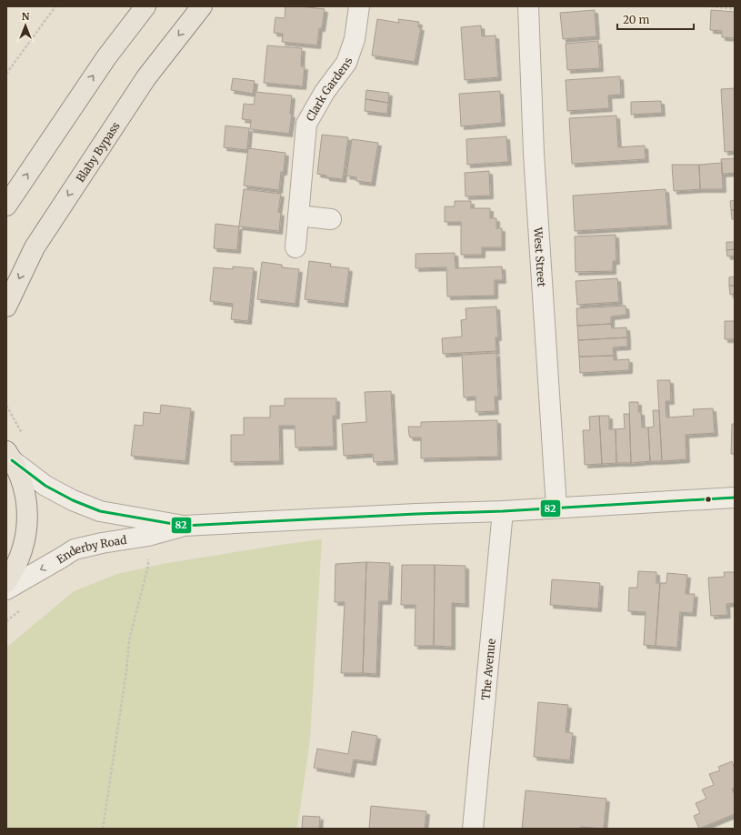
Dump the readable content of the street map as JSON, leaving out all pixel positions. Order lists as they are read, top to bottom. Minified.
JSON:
{"streets":{"main road":["Blaby Bypass"],"street":["Clark Gardens","West Street","Enderby Road","The Avenue"]},"crossings":[["West Street","Enderby Road"],["Enderby Road","The Avenue"]],"lines":["transit line 82"],"scale_bar":"20 m","north":"top"}
